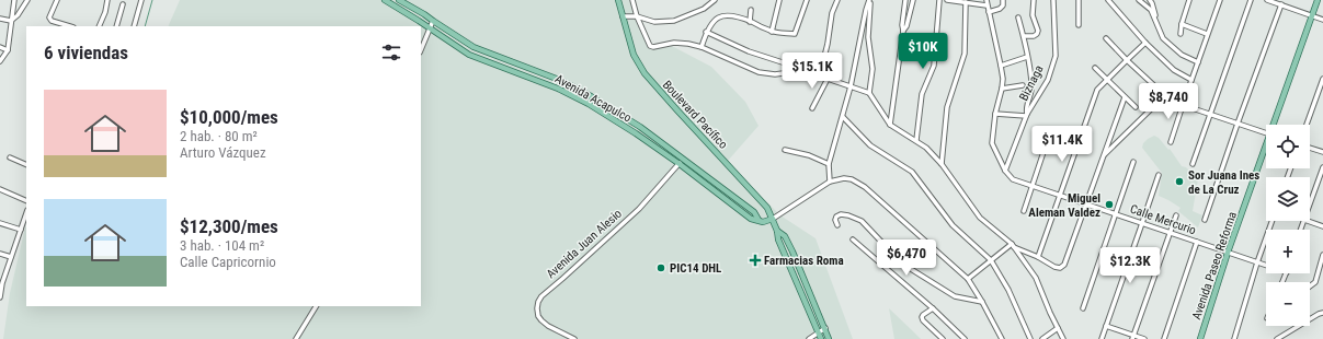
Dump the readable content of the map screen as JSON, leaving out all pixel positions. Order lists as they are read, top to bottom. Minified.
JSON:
{"streets":{"main road":["Avenida Acapulco","Boulevard Pacífico","Avenida Paseo Reforma"],"street":["Biznaga","Calle Mercurio","Avenida Juan Alesio"]},"crossings":[["Biznaga","Calle Mercurio"],["Avenida Acapulco","Avenida Juan Alesio"],["Calle Mercurio","Avenida Paseo Reforma"]],"places":{"other":["Sor Juana Ines de La Cruz","Miguel Aleman Valdez","PIC14 DHL"],"health":["Farmacias Roma"]},"page":{"heading":"6 viviendas","price":["$10K","$15.1K","$8,740","$11.4K","$6,470","$12.3K"],"list":[{"name":"$10,000/mes","note":"2 hab. · 80 m² · Arturo Vázquez"},{"name":"$12,300/mes","note":"3 hab. · 104 m² · Calle Capricornio"}],"map_buttons":["+","−"]}}
